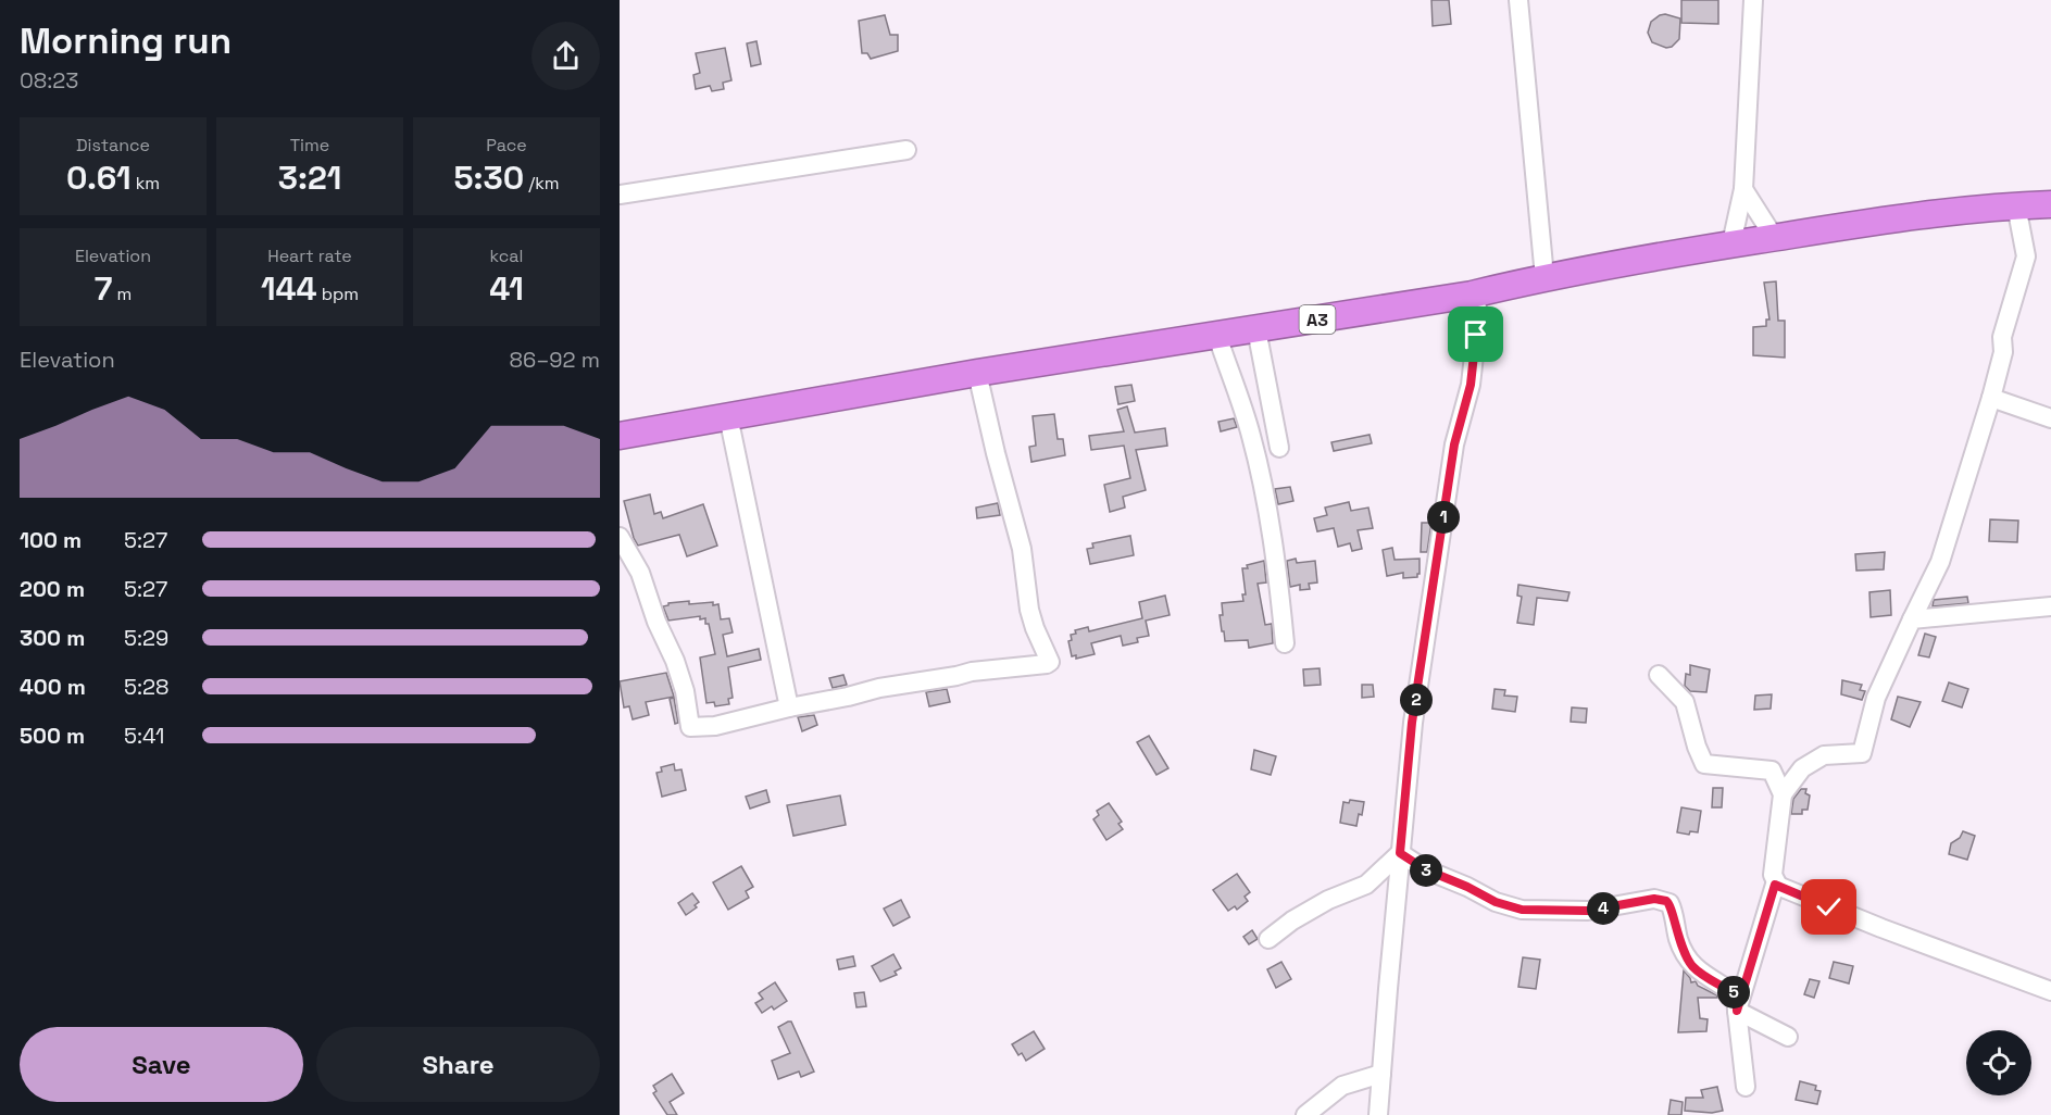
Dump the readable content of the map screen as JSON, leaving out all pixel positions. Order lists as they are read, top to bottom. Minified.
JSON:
{"streets":{"highway":["A3"]},"page":{"heading":["Morning run","08:23"],"stats":[["Distance","0.61 km"],["Time","3:21"],["Pace","5:30 /km"],["Elevation","7 m"],["Heart rate","144 bpm"],["kcal","41"]],"chart":["Elevation","86–92 m"],"pins":["1","2","3","4","5"],"list":[{"name":"100 m","note":"5:27"},{"name":"200 m","note":"5:27"},{"name":"300 m","note":"5:29"},{"name":"400 m","note":"5:28"},{"name":"500 m","note":"5:41"}],"buttons":["Save","Share"]}}
